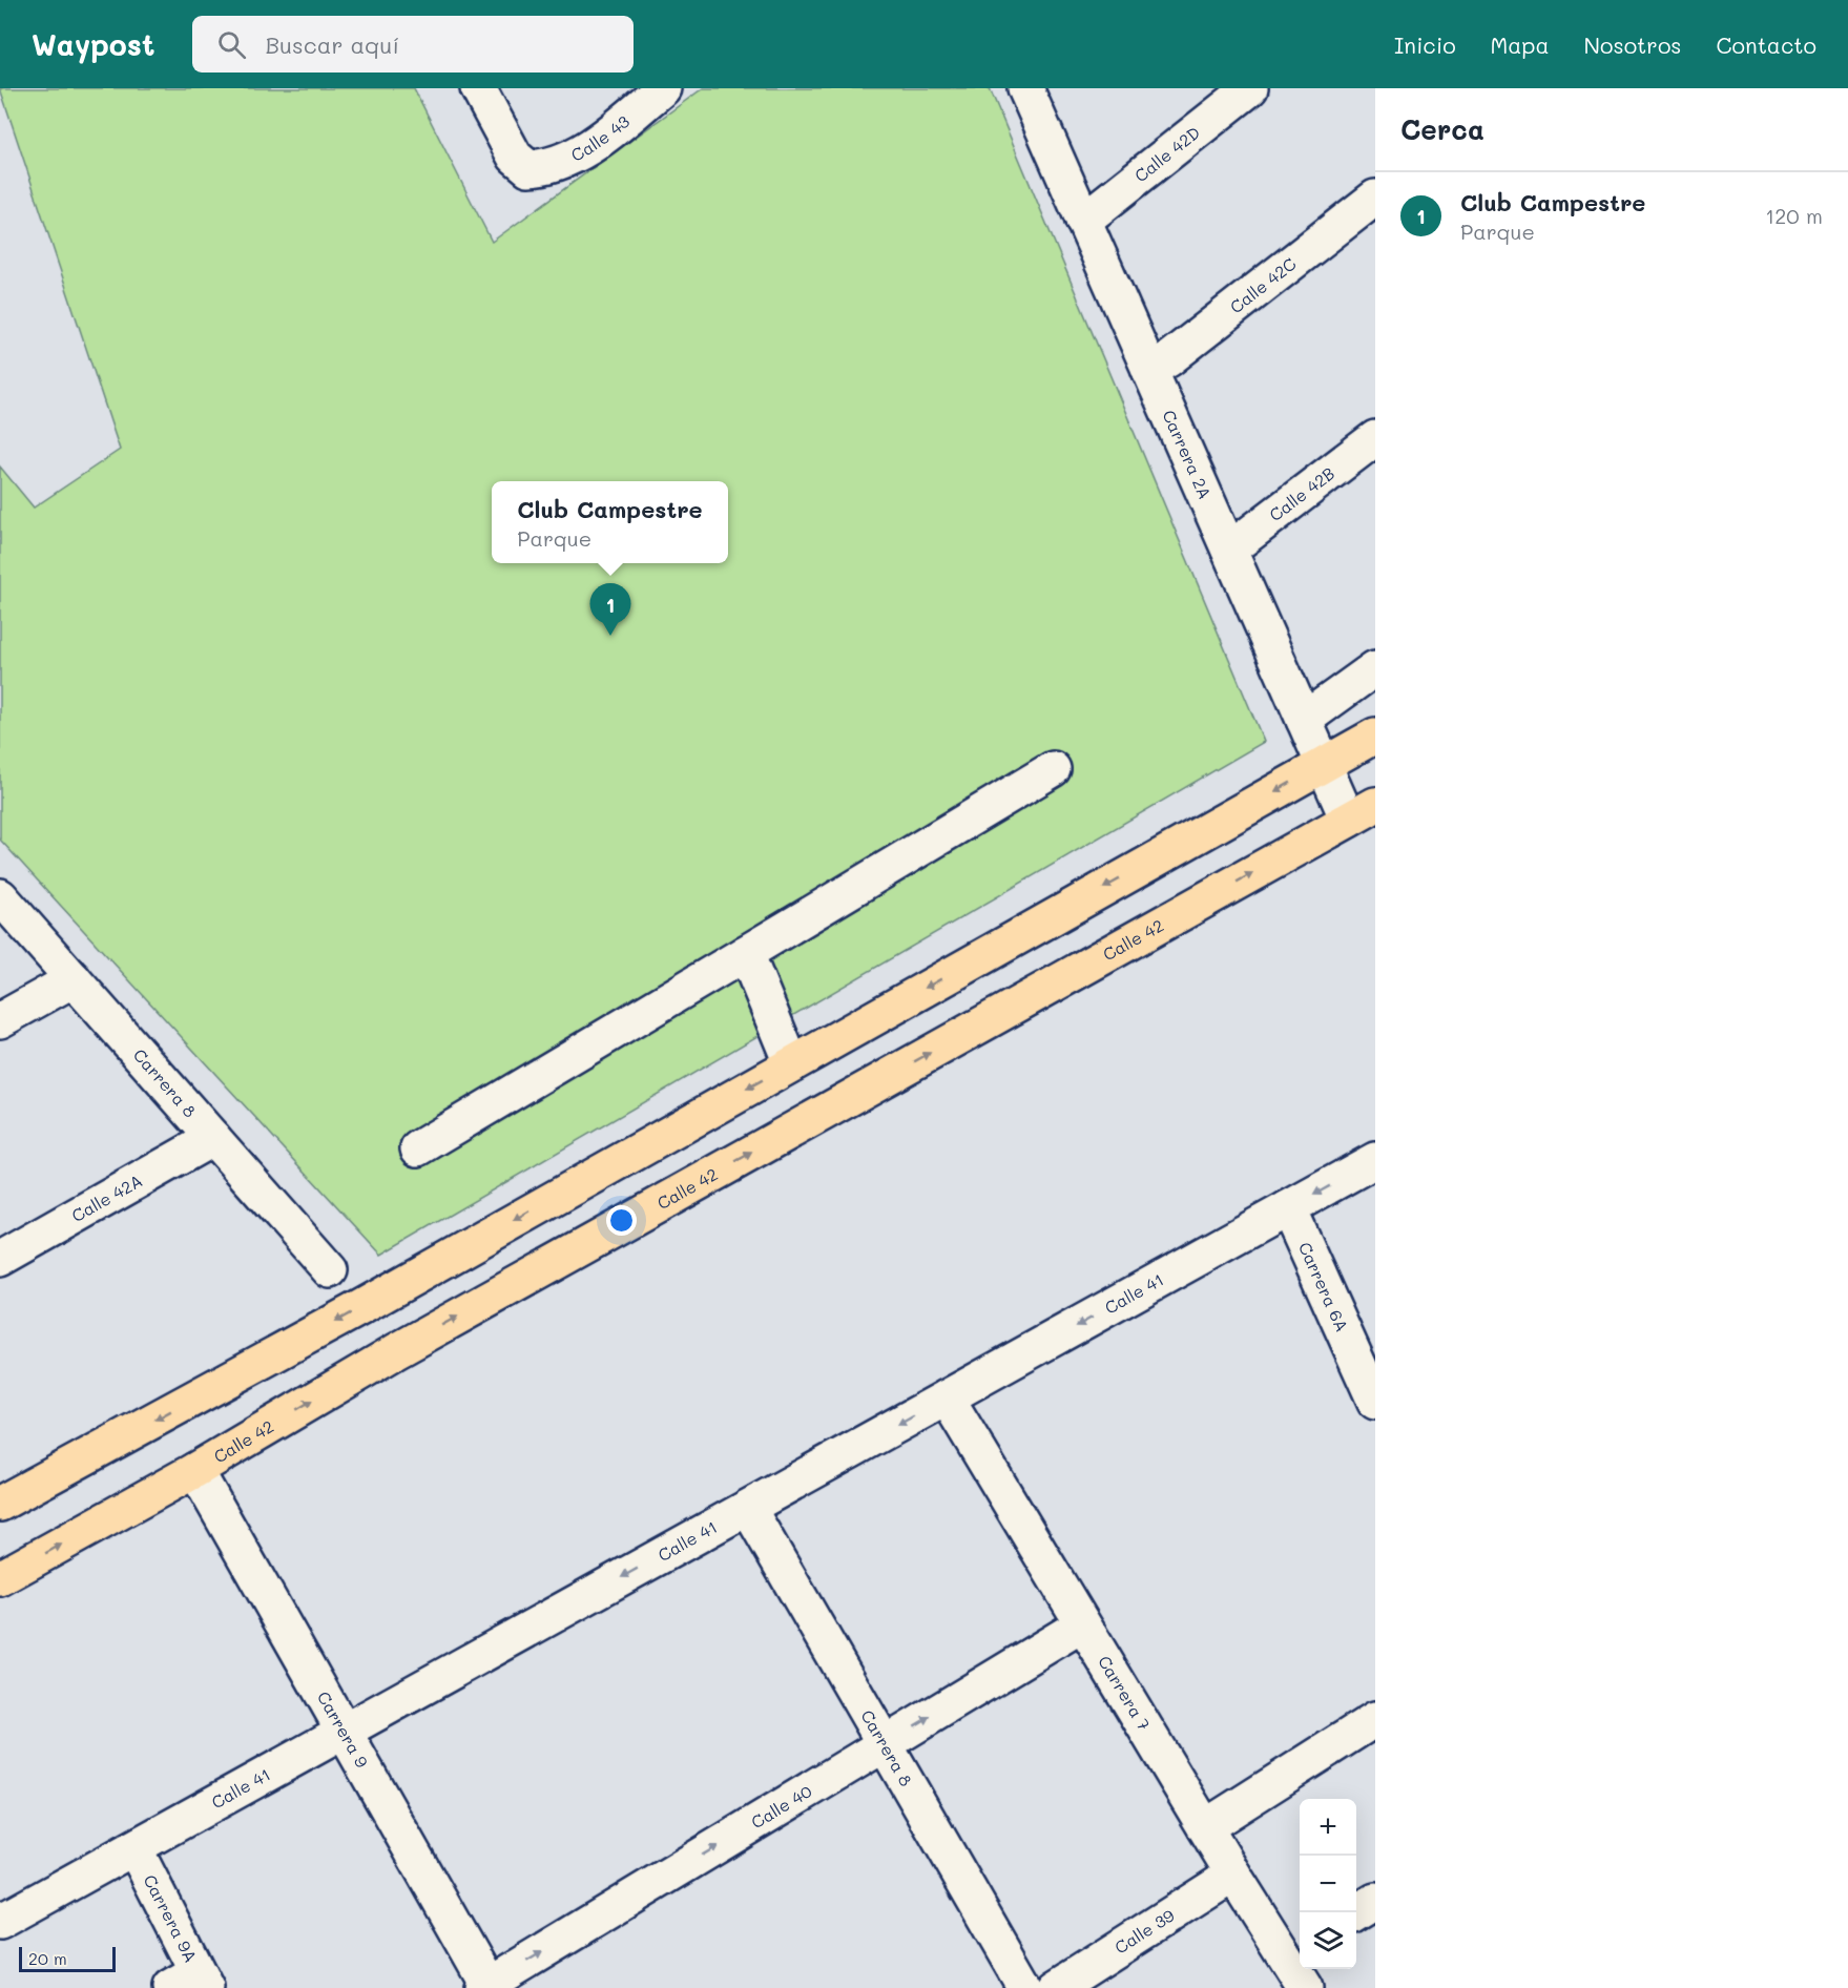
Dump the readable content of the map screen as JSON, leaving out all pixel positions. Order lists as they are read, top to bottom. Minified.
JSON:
{"streets":{"main road":["Calle 42"],"street":["Calle 43","Calle 42D","Calle 42C","Carrera 2A","Calle 42B","Carrera 8","Calle 42A","Carrera 6A","Calle 41","Carrera 7","Carrera 9","Calle 40","Carrera 9A","Calle 39"]},"crossings":[["Calle 42D","Carrera 2A"],["Calle 42C","Carrera 2A"],["Carrera 2A","Calle 42B"],["Carrera 2A","Calle 42"],["Calle 42","Carrera 9"],["Carrera 8","Calle 42A"],["Carrera 8","Calle 41"],["Carrera 8","Calle 40"],["Carrera 6A","Calle 41"],["Calle 41","Carrera 7"],["Calle 41","Carrera 9"],["Calle 41","Carrera 9A"],["Carrera 7","Calle 40"],["Carrera 7","Calle 39"],["Carrera 9","Calle 40"]],"one_way":["Calle 41","Calle 40"],"scale_bar":"20 m","page":{"header":"Waypost","search":"Buscar aquí","nav":["Inicio","Mapa","Nosotros","Contacto"],"heading":"Cerca","list":[{"mark":"1","name":"Club Campestre","note":"Parque","value":"120 m"}],"popup":["Club Campestre","Parque"],"pins":"1","map_buttons":["+","−"],"scale":"20 m"}}
